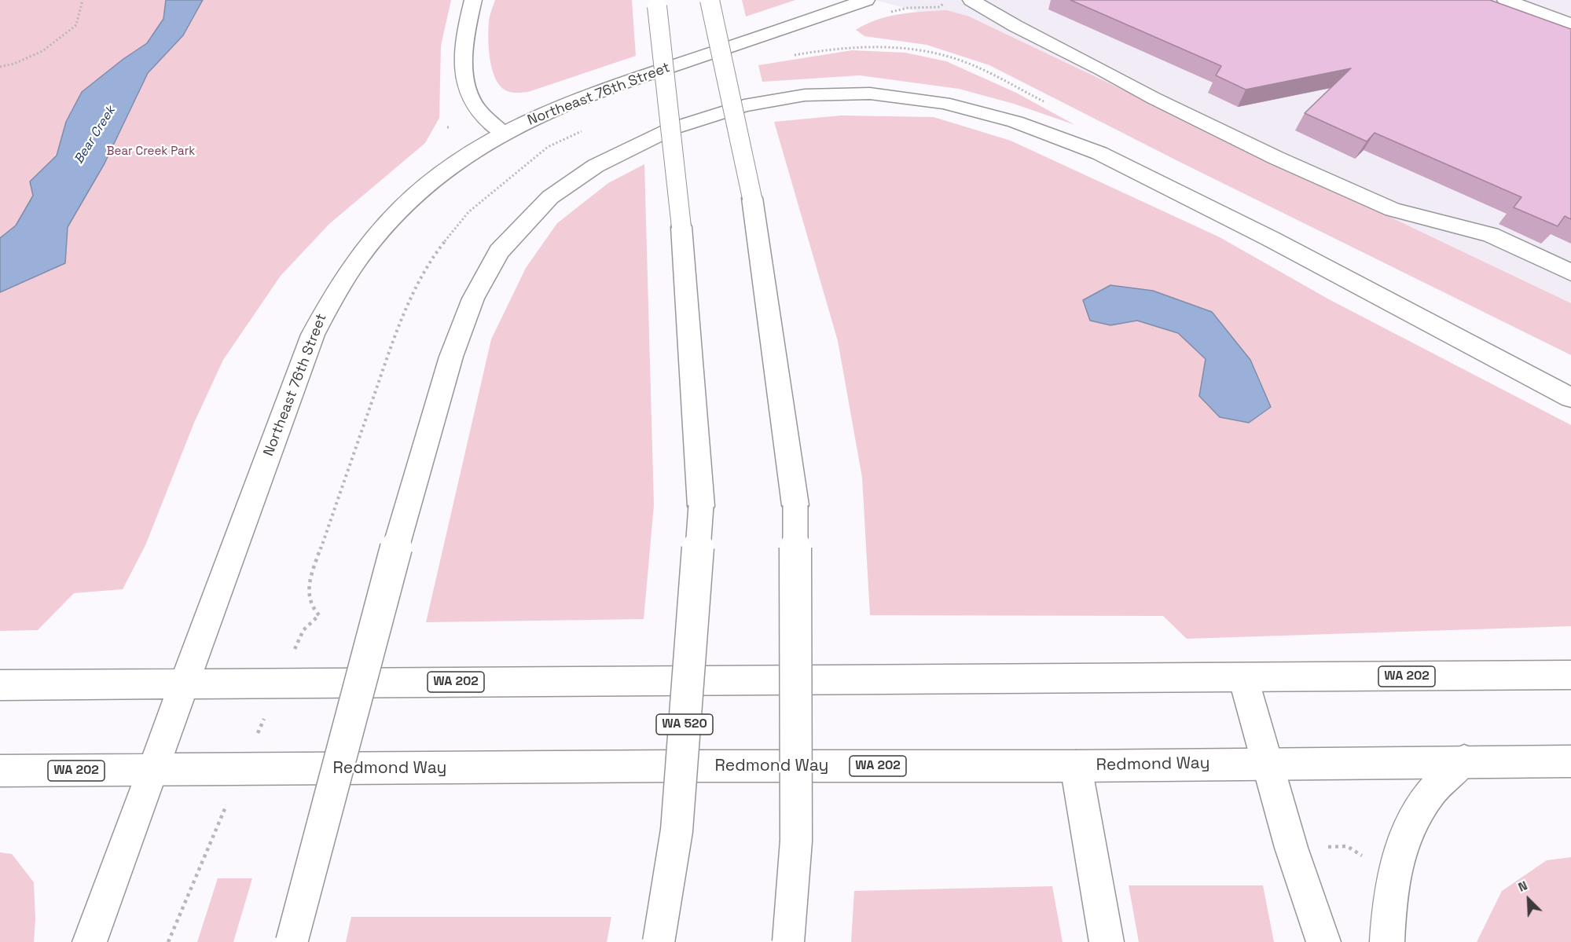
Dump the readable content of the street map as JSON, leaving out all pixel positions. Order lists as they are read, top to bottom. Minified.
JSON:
{"streets":{"main road":["Northeast 76th Street","WA 202","WA 520","Redmond Way"]},"crossings":[["Northeast 76th Street","WA 202"],["Northeast 76th Street","Redmond Way"]],"water":["Bear Creek"],"parks":["Bear Creek Park"],"north":"top left"}
